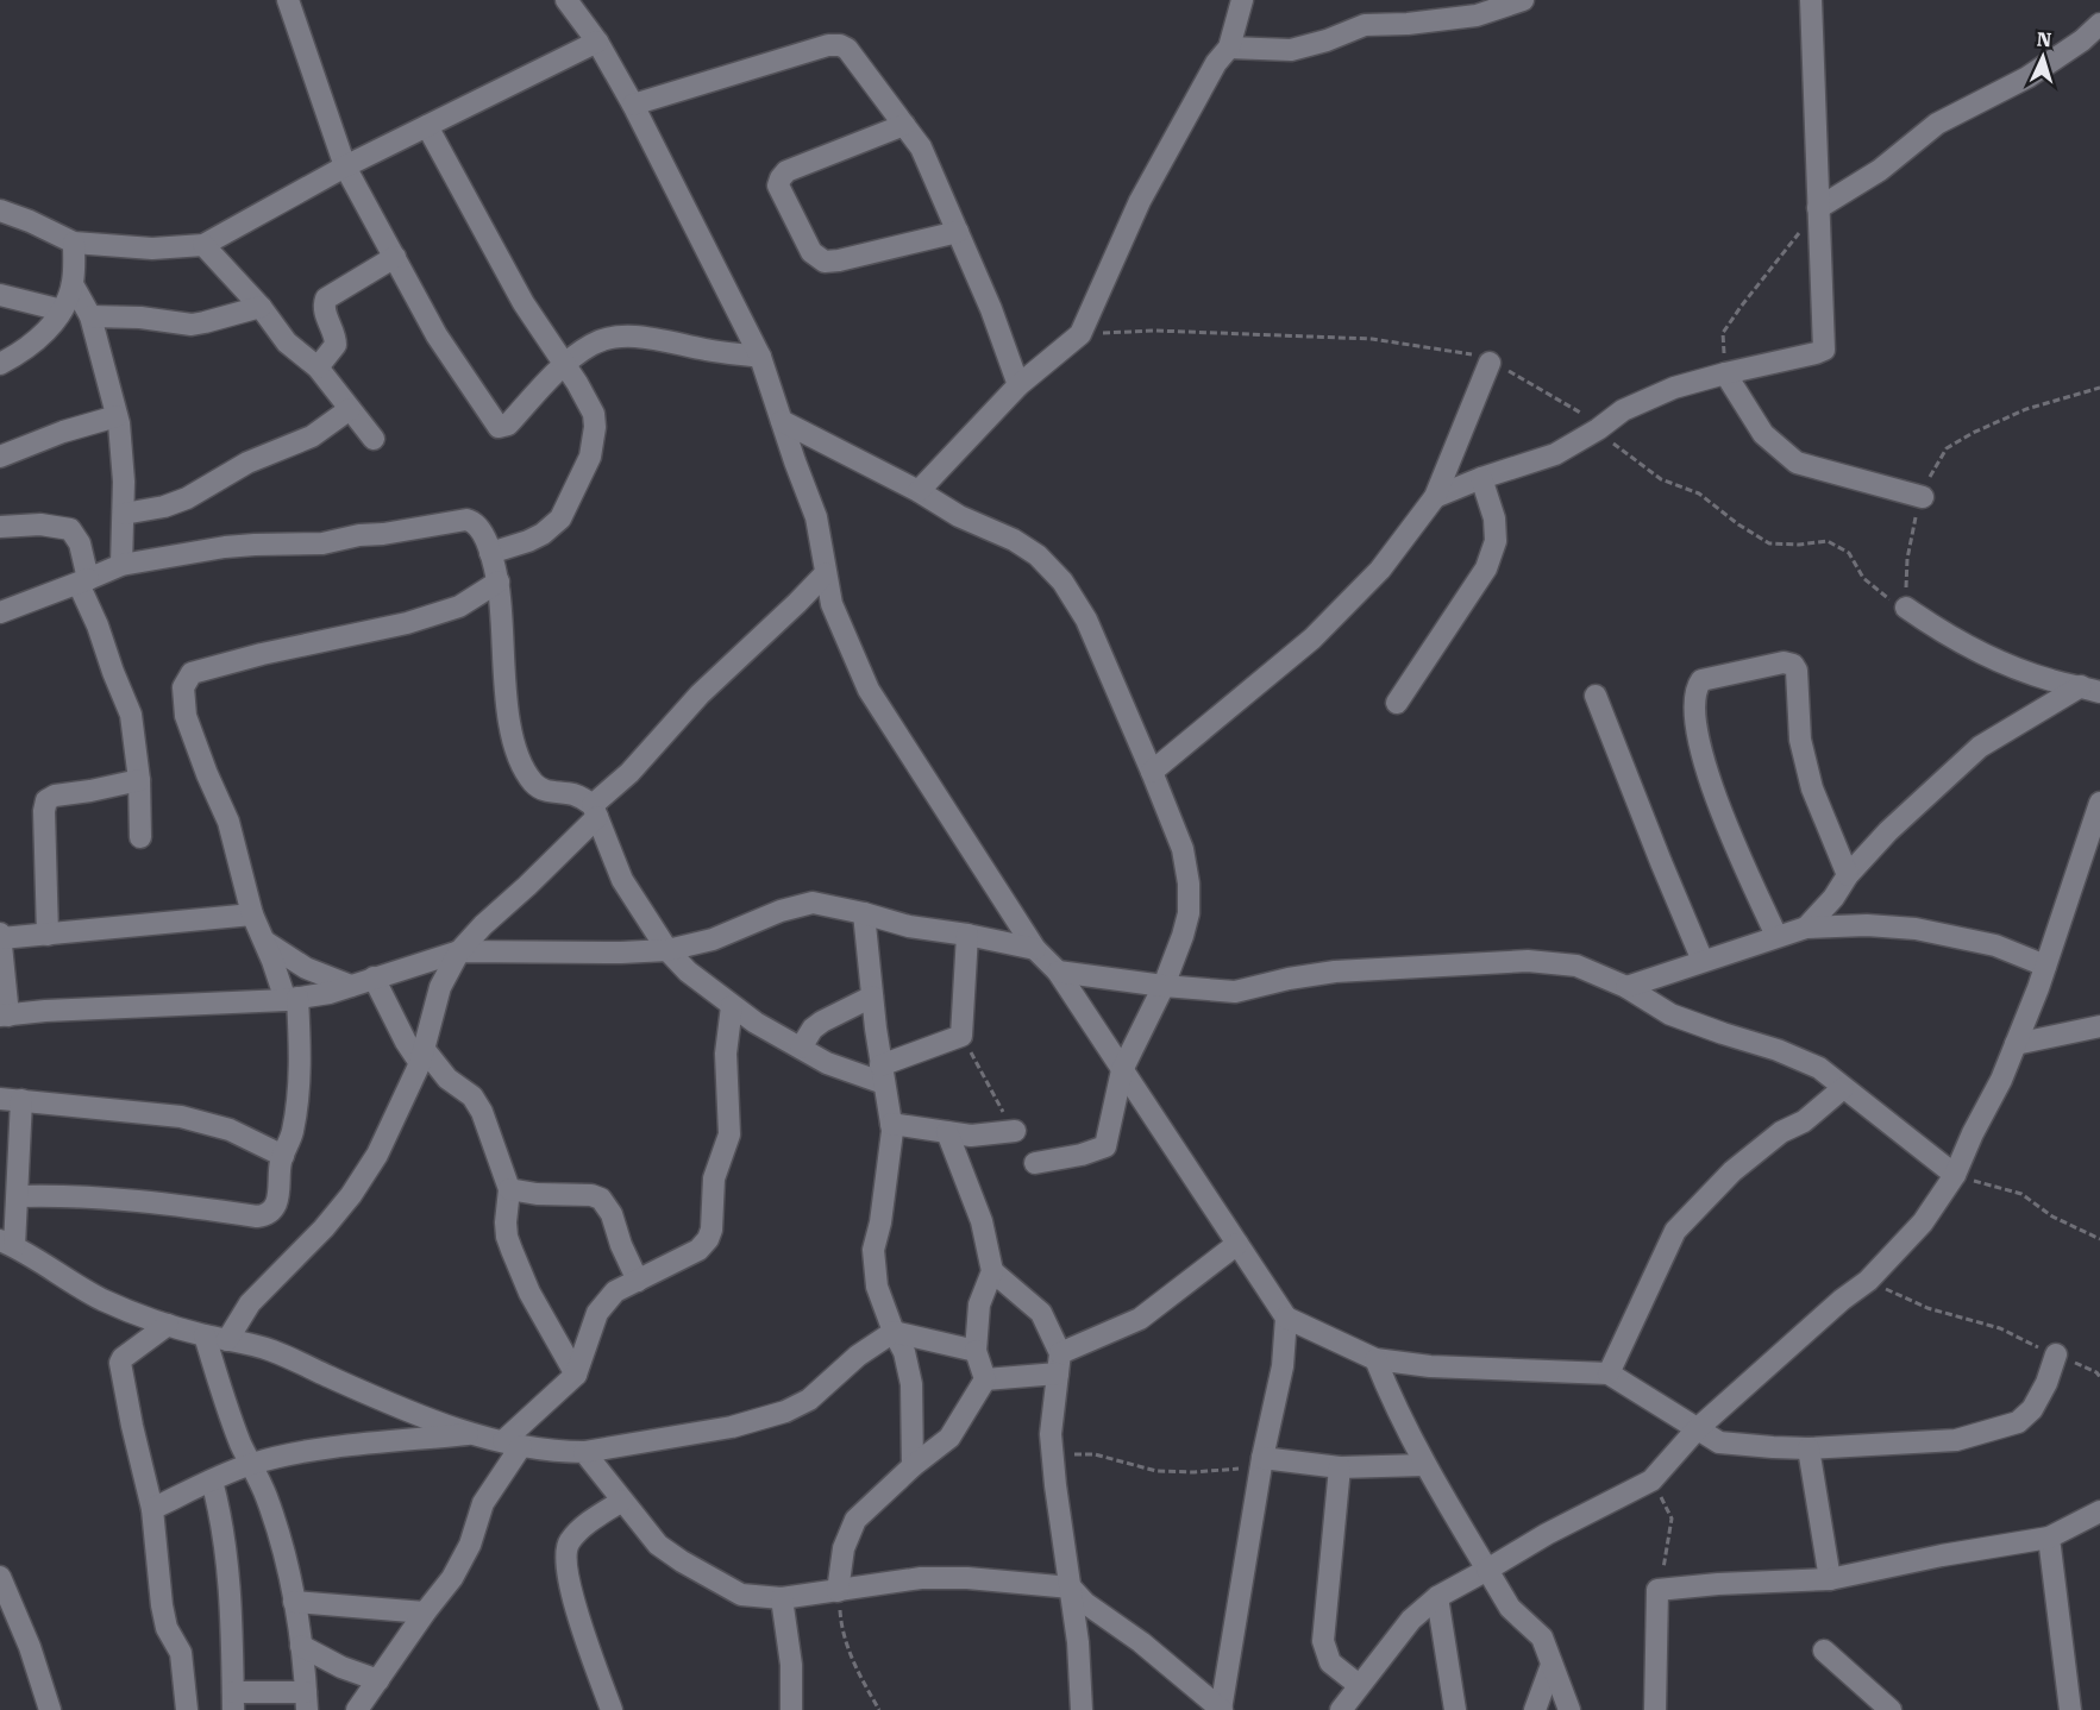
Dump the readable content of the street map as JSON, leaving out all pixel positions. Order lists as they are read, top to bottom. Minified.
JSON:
{"north":"top"}
